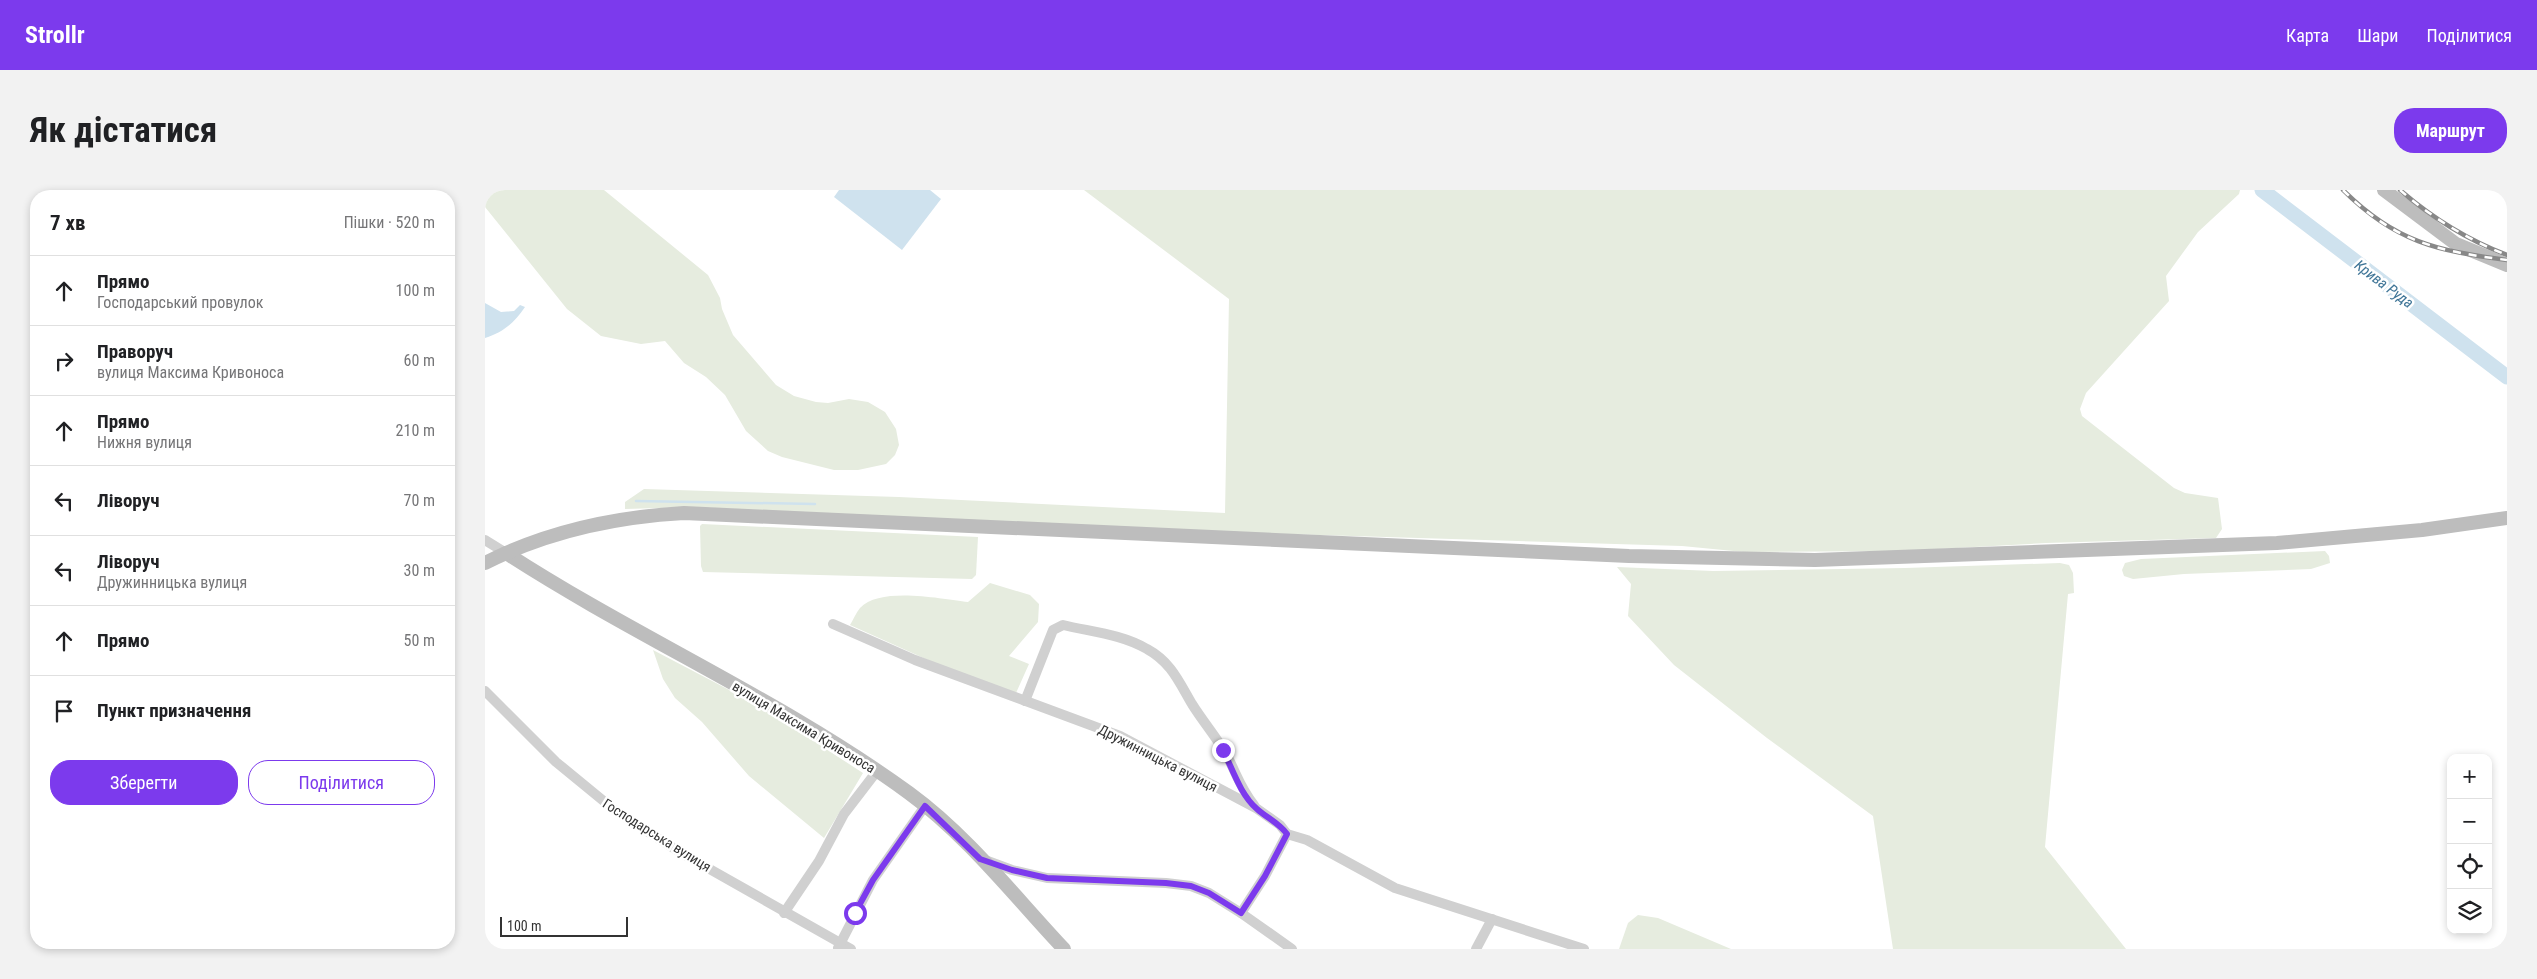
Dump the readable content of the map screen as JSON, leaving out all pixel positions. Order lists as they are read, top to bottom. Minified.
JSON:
{"streets":{"main road":["вулиця Максима Кривоноса"],"street":["Дружинницька вулиця","Господарська вулиця"]},"water":["Крива Руда"],"scale_bar":"100 m","page":{"header":"Strollr","nav":["Карта","Шари","Поділитися"],"buttons":["Маршрут",["Зберегти","Поділитися"]],"title":"Як дістатися","heading":["7 хв","Пішки · 520 m"],"list":[["Прямо","Господарський провулок","100 m"],["Праворуч","вулиця Максима Кривоноса","60 m"],["Прямо","Нижня вулиця","210 m"],["Ліворуч","70 m"],["Ліворуч","Дружинницька вулиця","30 m"],["Прямо","50 m"],"Пункт призначення"],"map_buttons":["+","−"],"scale":"100 m"}}
